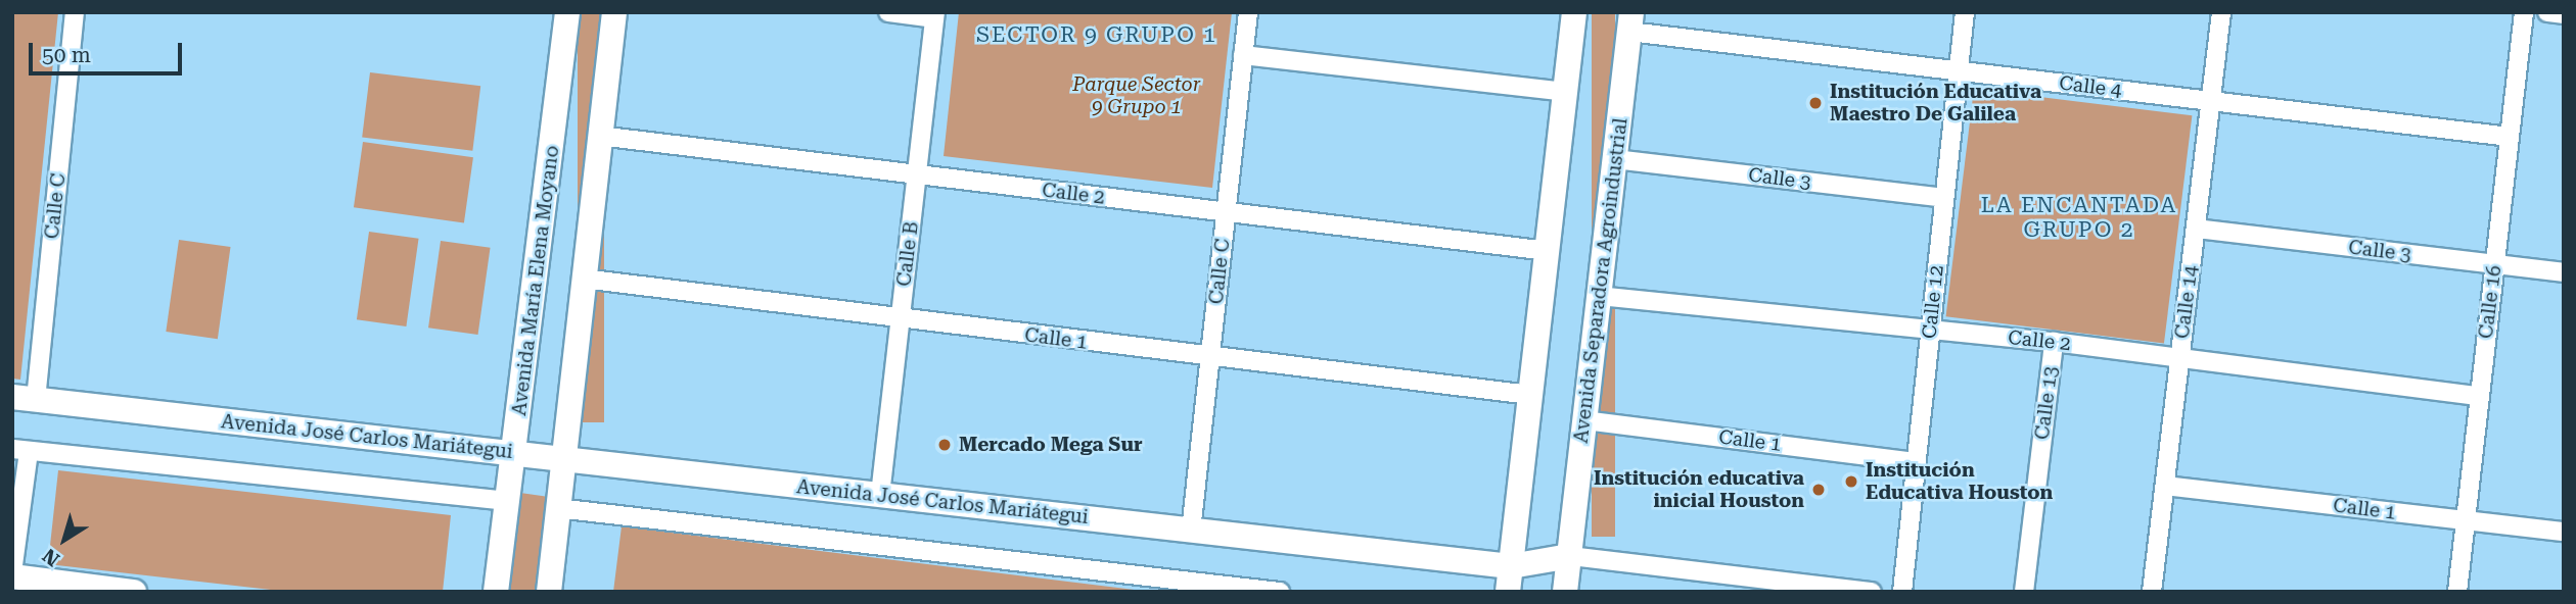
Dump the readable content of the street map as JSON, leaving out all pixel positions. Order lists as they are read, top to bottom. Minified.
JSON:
{"streets":{"street":["Calle 4","Calle 3","Calle 2","Calle C","Calle B","Avenida María Elena Moyano","Avenida Separadora Agroindustrial","Calle 12","Calle 14","Calle 16","Calle 1","Calle 13","Avenida José Carlos Mariátegui"]},"crossings":[["Calle 4","Avenida Separadora Agroindustrial"],["Calle 4","Calle 12"],["Calle 4","Calle 14"],["Calle 4","Calle 16"],["Calle 3","Avenida Separadora Agroindustrial"],["Calle 3","Calle 12"],["Calle 3","Calle 14"],["Calle 3","Calle 16"],["Calle 2","Calle C"],["Calle 2","Calle B"],["Calle 2","Avenida Separadora Agroindustrial"],["Calle 2","Calle 12"],["Calle 2","Calle 14"],["Calle 2","Calle 16"],["Calle 2","Calle 13"],["Calle C","Calle 1"],["Calle C","Avenida José Carlos Mariátegui"],["Calle B","Calle 1"],["Calle B","Avenida José Carlos Mariátegui"],["Avenida María Elena Moyano","Avenida José Carlos Mariátegui"],["Avenida Separadora Agroindustrial","Calle 1"],["Avenida Separadora Agroindustrial","Avenida José Carlos Mariátegui"],["Calle 12","Calle 1"],["Calle 14","Calle 1"],["Calle 16","Calle 1"]],"districts":["SECTOR 9 GRUPO 1","LA ENCANTADA GRUPO 2"],"parks":["Parque Sector 9 Grupo 1"],"places":["Institución Educativa Maestro De Galilea","Mercado Mega Sur","Institución Educativa Houston","Institución educativa inicial Houston"],"scale_bar":"50 m","north":"bottom left"}
